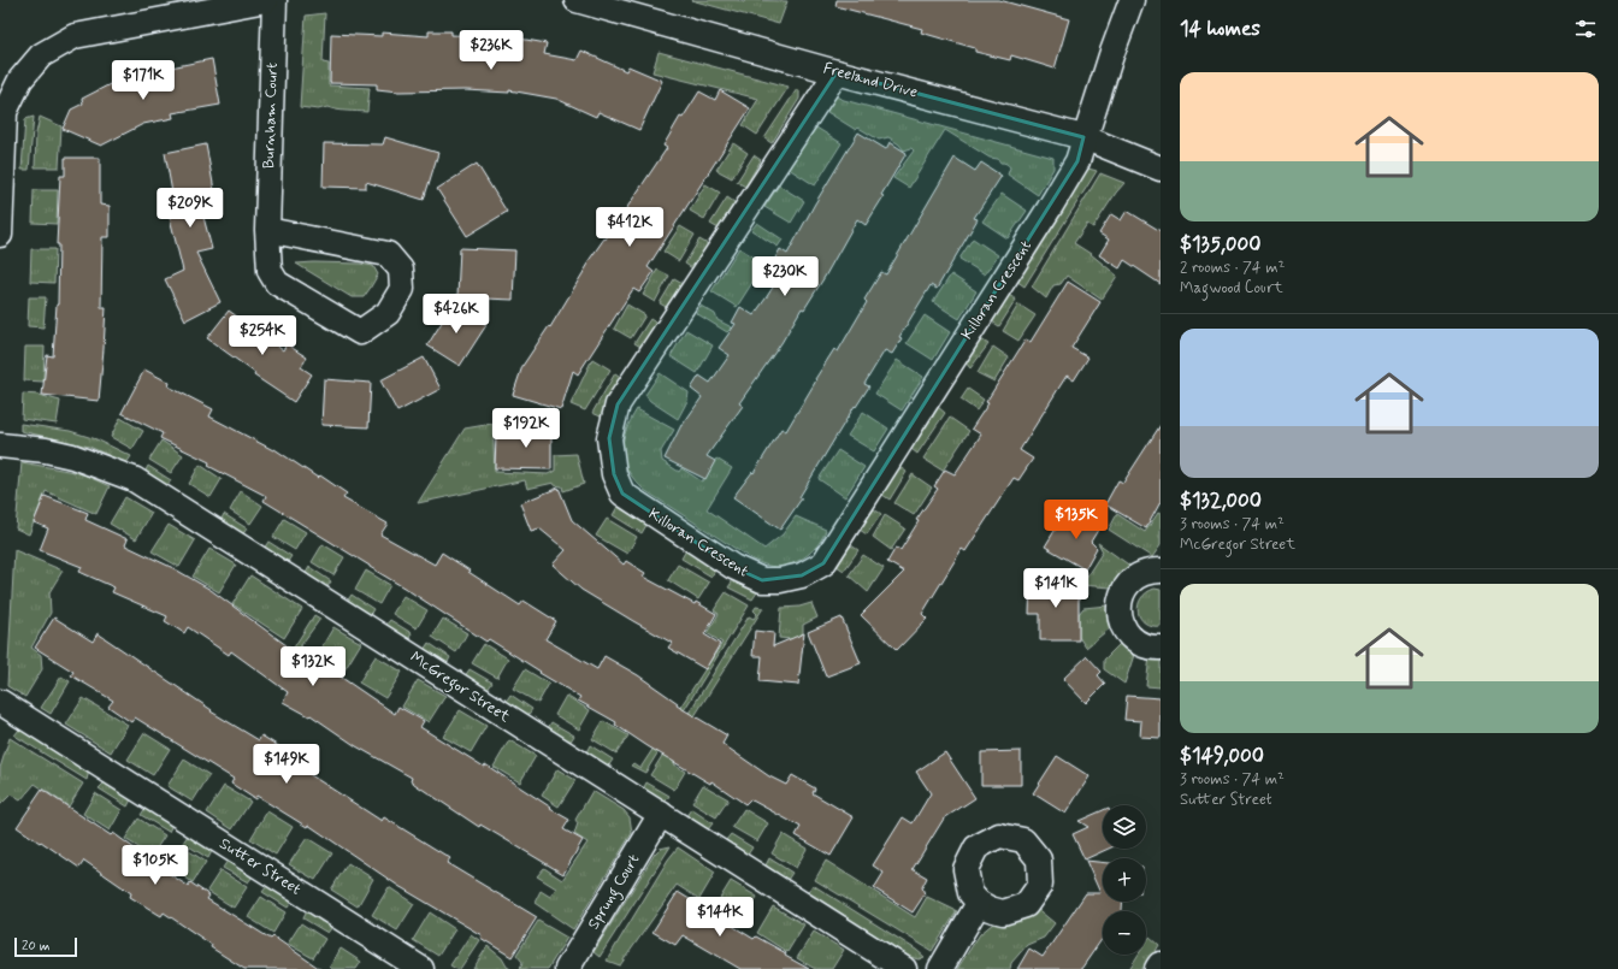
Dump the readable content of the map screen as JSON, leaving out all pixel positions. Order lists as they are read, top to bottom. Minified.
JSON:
{"streets":{"street":["Freeland Drive","Burnham Court","Killoran Crescent","McGregor Street","Sutter Street","Sprung Court"]},"crossings":[["Freeland Drive","Killoran Crescent"],["McGregor Street","Sprung Court"]],"scale_bar":"20 m","page":{"heading":"14 homes","price":["$236K","$171K","$209K","$412K","$230K","$426K","$254K","$192K","$135K","$141K","$132K","$149K","$105K","$144K"],"list":[{"name":"$135,000","note":"2 rooms · 74 m² · Magwood Court"},{"name":"$132,000","note":"3 rooms · 74 m² · McGregor Street"},{"name":"$149,000","note":"3 rooms · 74 m² · Sutter Street"}],"map_buttons":["+","−"],"scale":"20 m"}}
